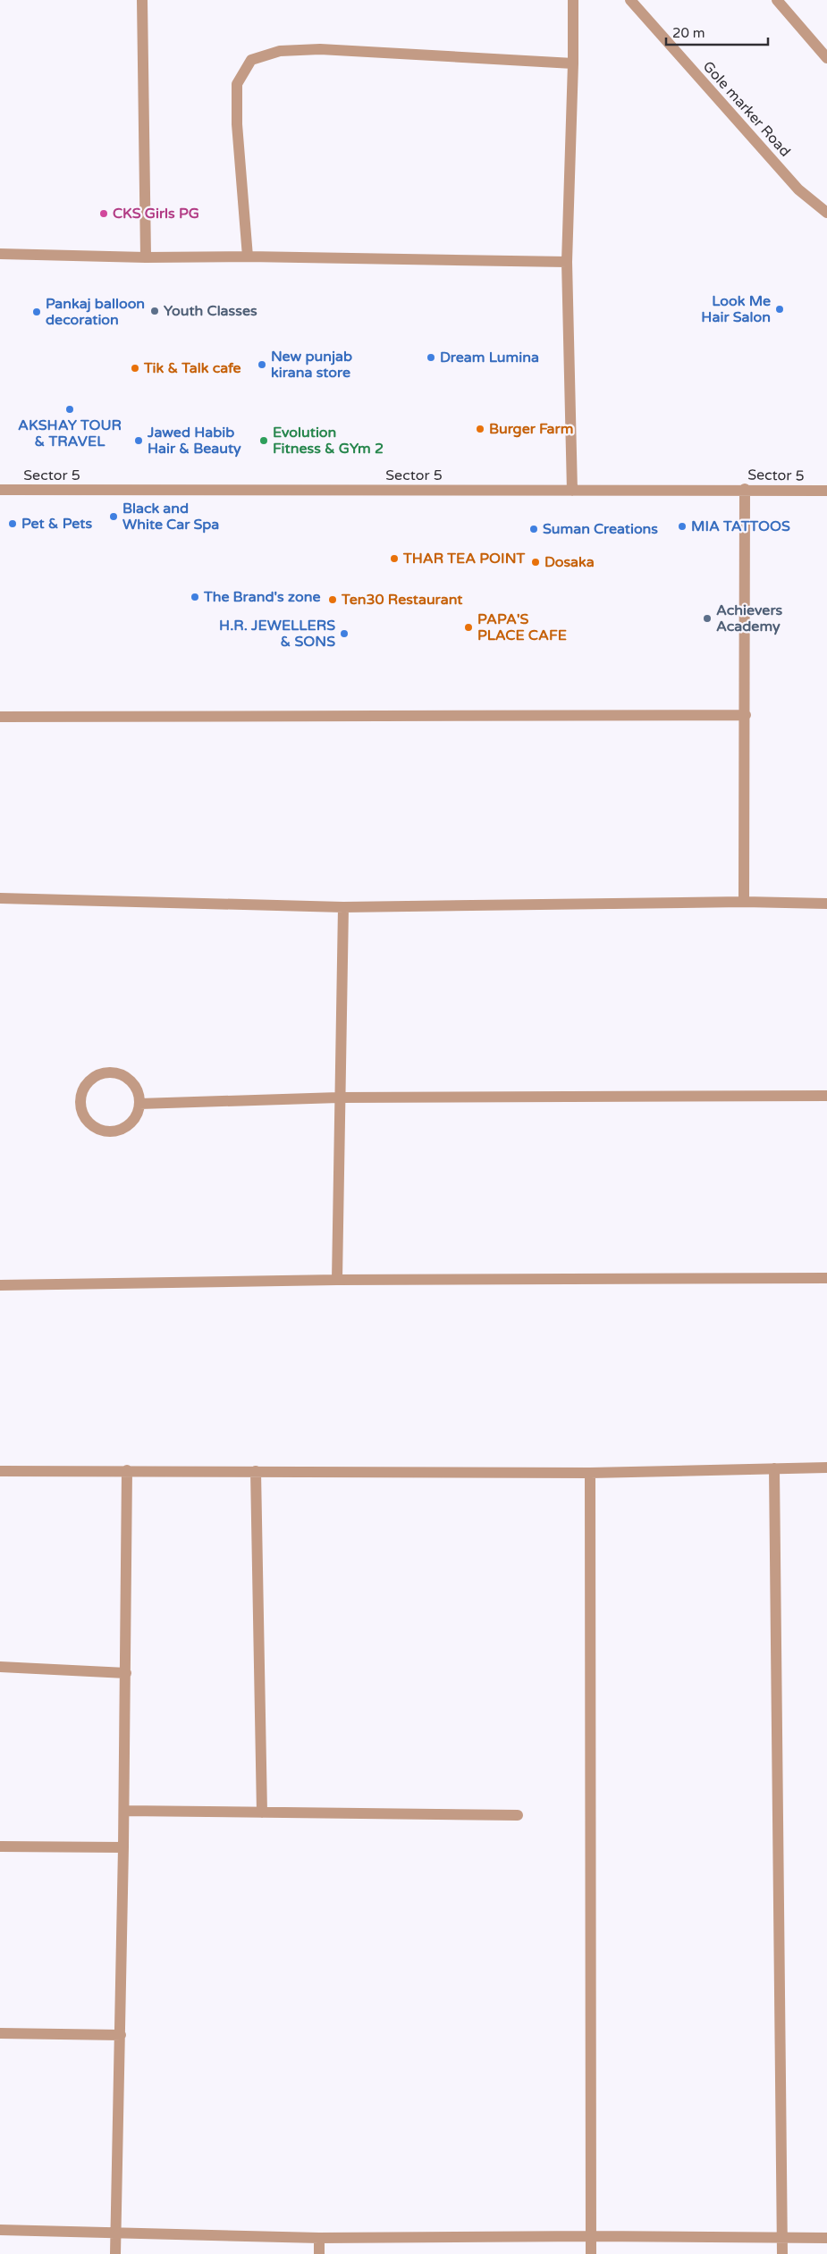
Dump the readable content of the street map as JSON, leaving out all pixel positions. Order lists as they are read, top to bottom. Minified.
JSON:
{"streets":{"street":["Gole marker Road","Sector 5"]},"places":["CKS Girls PG","Look Me Hair Salon","Youth Classes","Pankaj balloon decoration","Dream Lumina","New punjab kirana store","Tik & Talk cafe","AKSHAY TOUR & TRAVEL","Burger Farm","Jawed Habib Hair & Beauty","Evolution Fitness & GYm 2","Black and White Car Spa","Pet & Pets","MIA TATTOOS","Suman Creations","THAR TEA POINT","Dosaka","The Brand's zone","Ten30 Restaurant","Achievers Academy","PAPA'S PLACE CAFE","H.R. JEWELLERS & SONS"],"scale_bar":"20 m"}
